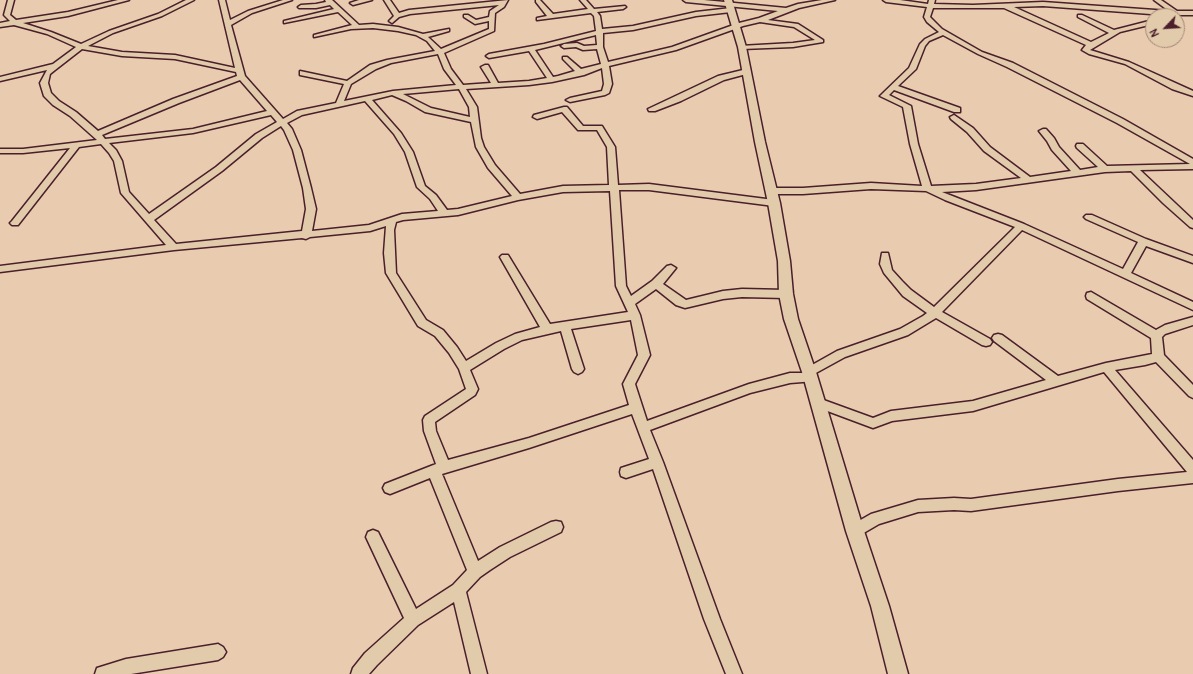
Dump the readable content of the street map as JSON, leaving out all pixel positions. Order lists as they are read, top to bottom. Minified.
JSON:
{"north":"bottom left"}
